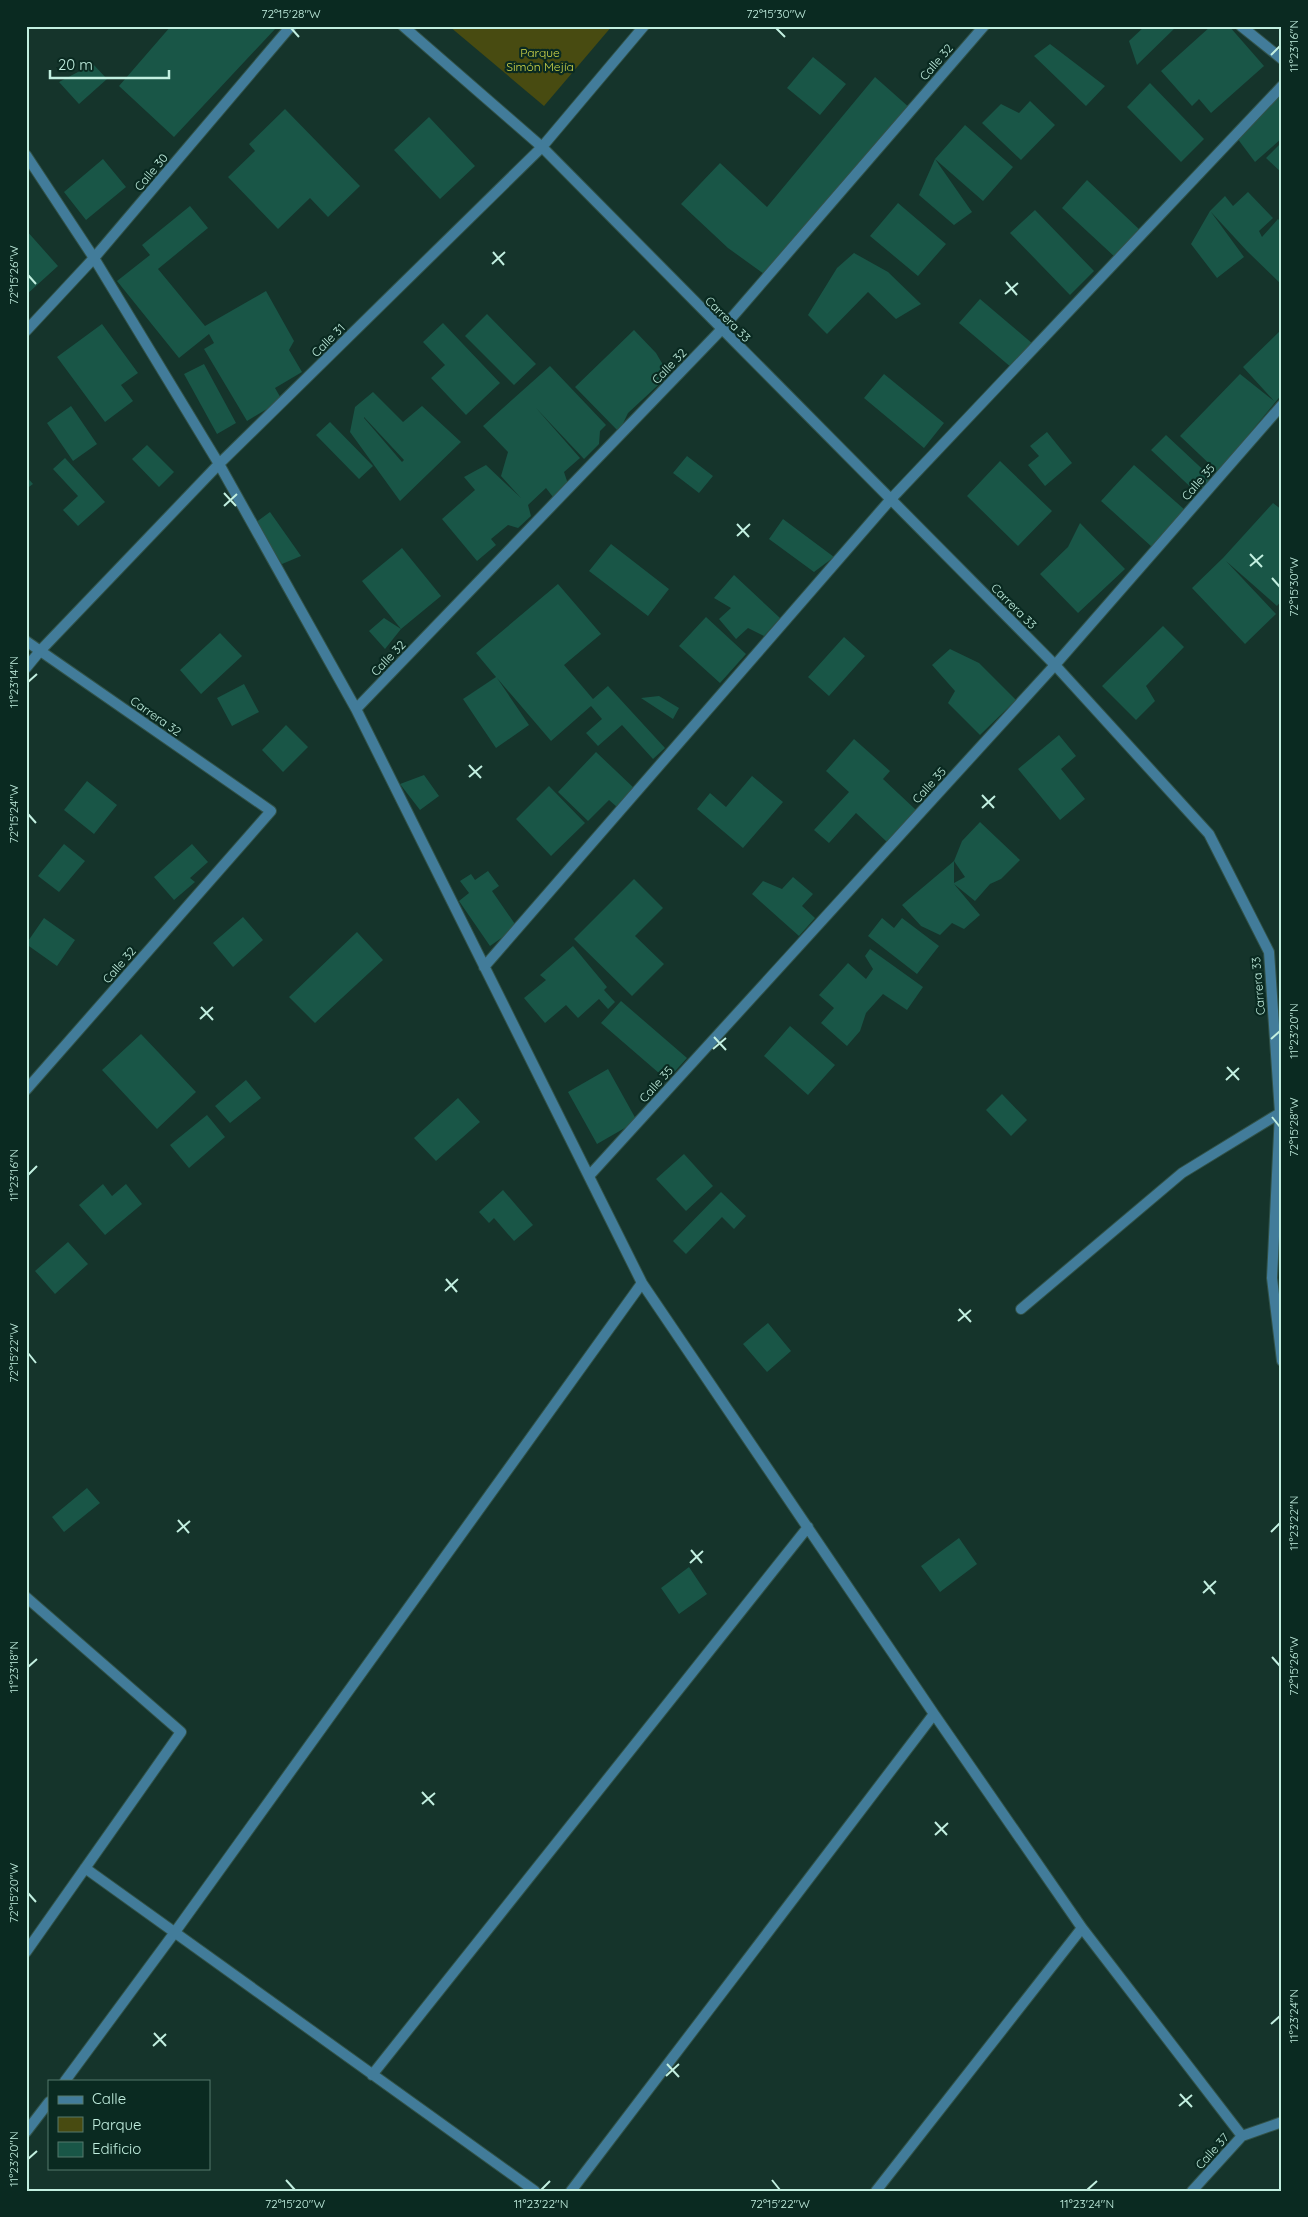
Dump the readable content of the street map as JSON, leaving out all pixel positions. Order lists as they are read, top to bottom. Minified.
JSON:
{"streets":{"street":["Calle 32","Calle 30","Carrera 33","Calle 31","Calle 35","Carrera 32","Calle 37"]},"crossings":[["Calle 32","Carrera 33"],["Calle 32","Carrera 32"],["Carrera 33","Calle 31"],["Carrera 33","Calle 35"],["Calle 31","Carrera 32"]],"parks":["Parque Simón Mejía"],"legend":["Calle","Parque","Edificio"],"scale_bar":"20 m","coordinates":["72°15'28\"W","72°15'30\"W","11°23'16\"N","72°15'26\"W","11°23'14\"N","72°15'24\"W","11°23'20\"N","72°15'22\"W","11°23'22\"N","11°23'18\"N","72°15'20\"W","11°23'24\"N"]}
